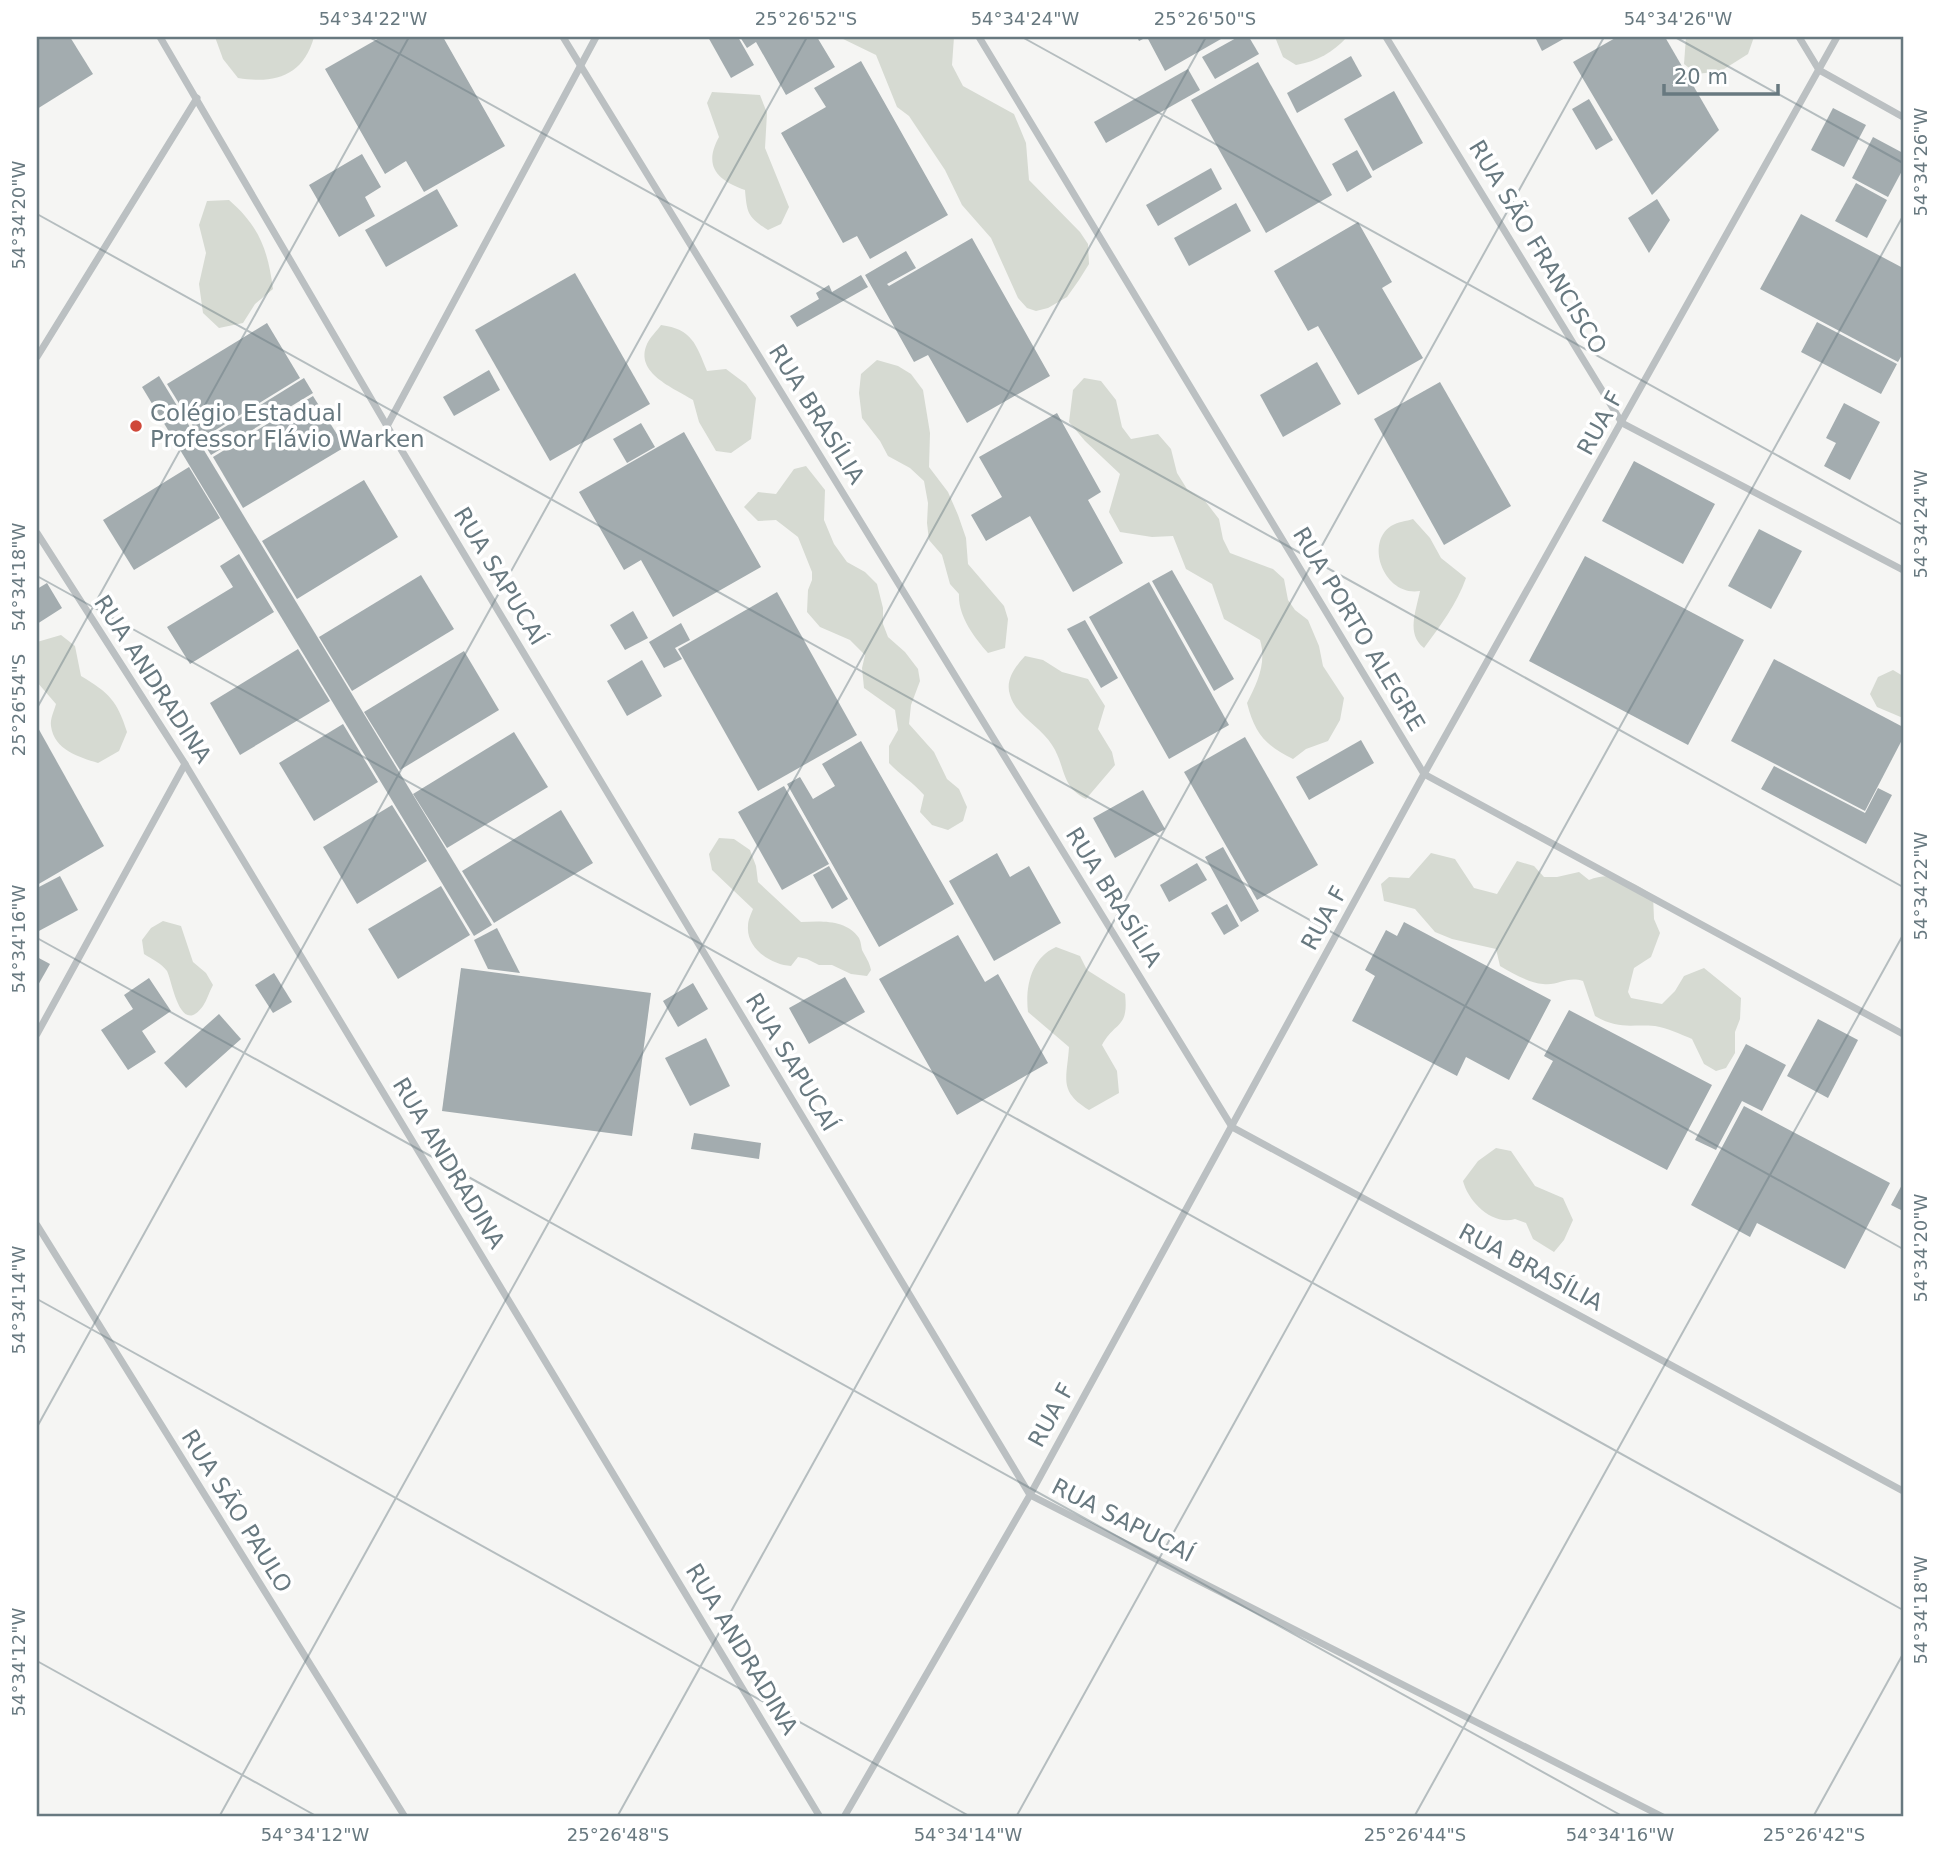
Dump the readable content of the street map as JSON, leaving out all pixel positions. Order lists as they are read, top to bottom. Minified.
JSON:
{"streets":{"street":["RUA SÃO FRANCISCO","RUA BRASÍLIA","RUA F","RUA SAPUCAÍ","RUA PORTO ALEGRE","RUA ANDRADINA","RUA SÃO PAULO"]},"crossings":[["RUA SÃO FRANCISCO","RUA F"],["RUA BRASÍLIA","RUA F"],["RUA F","RUA SAPUCAÍ"],["RUA F","RUA PORTO ALEGRE"]],"places":["Colégio Estadual Professor Flávio Warken"],"scale_bar":"20 m","coordinates":["54°34'22\"W","25°26'52\"S","54°34'24\"W","25°26'50\"S","54°34'26\"W","54°34'20\"W","54°34'18\"W","25°26'54\"S","54°34'16\"W","54°34'14\"W","54°34'12\"W","25°26'48\"S","25°26'44\"S","25°26'42\"S"]}
